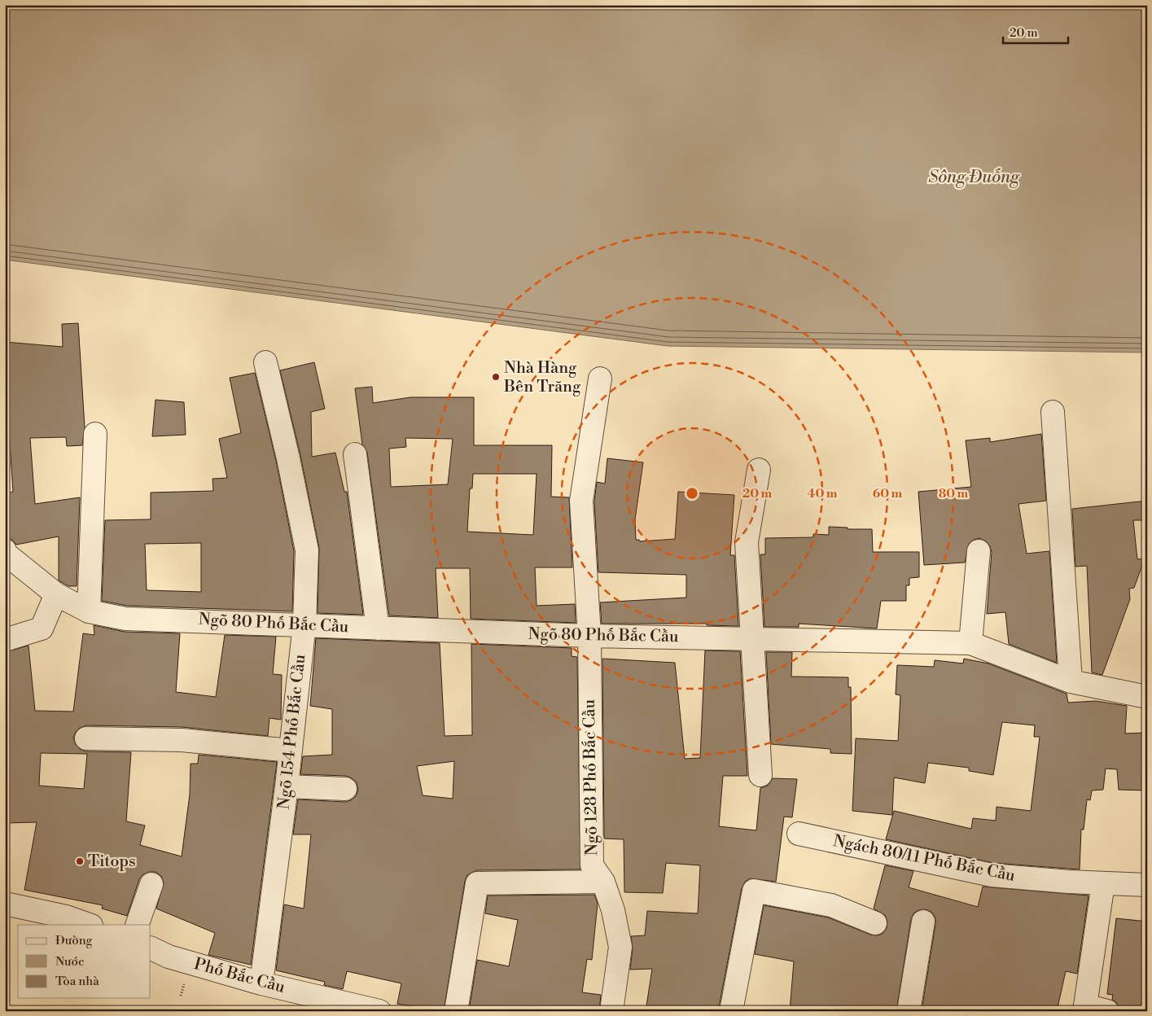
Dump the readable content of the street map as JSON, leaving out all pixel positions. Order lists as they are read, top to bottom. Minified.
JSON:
{"streets":{"street":["Ngõ 80 Phố Bắc Cầu","Ngõ 154 Phố Bắc Cầu","Ngõ 128 Phố Bắc Cầu","Ngách 80/11 Phố Bắc Cầu","Phố Bắc Cầu"]},"crossings":[["Ngõ 80 Phố Bắc Cầu","Ngõ 154 Phố Bắc Cầu"],["Ngõ 80 Phố Bắc Cầu","Ngõ 128 Phố Bắc Cầu"],["Ngõ 154 Phố Bắc Cầu","Phố Bắc Cầu"]],"water":["Sông Đuống"],"places":["Nhà Hàng Bên Trăng","Titops"],"legend":["Đường","Nước","Tòa nhà"],"scale_bar":"20 m","rings":["20 m","40 m","60 m","80 m"]}
